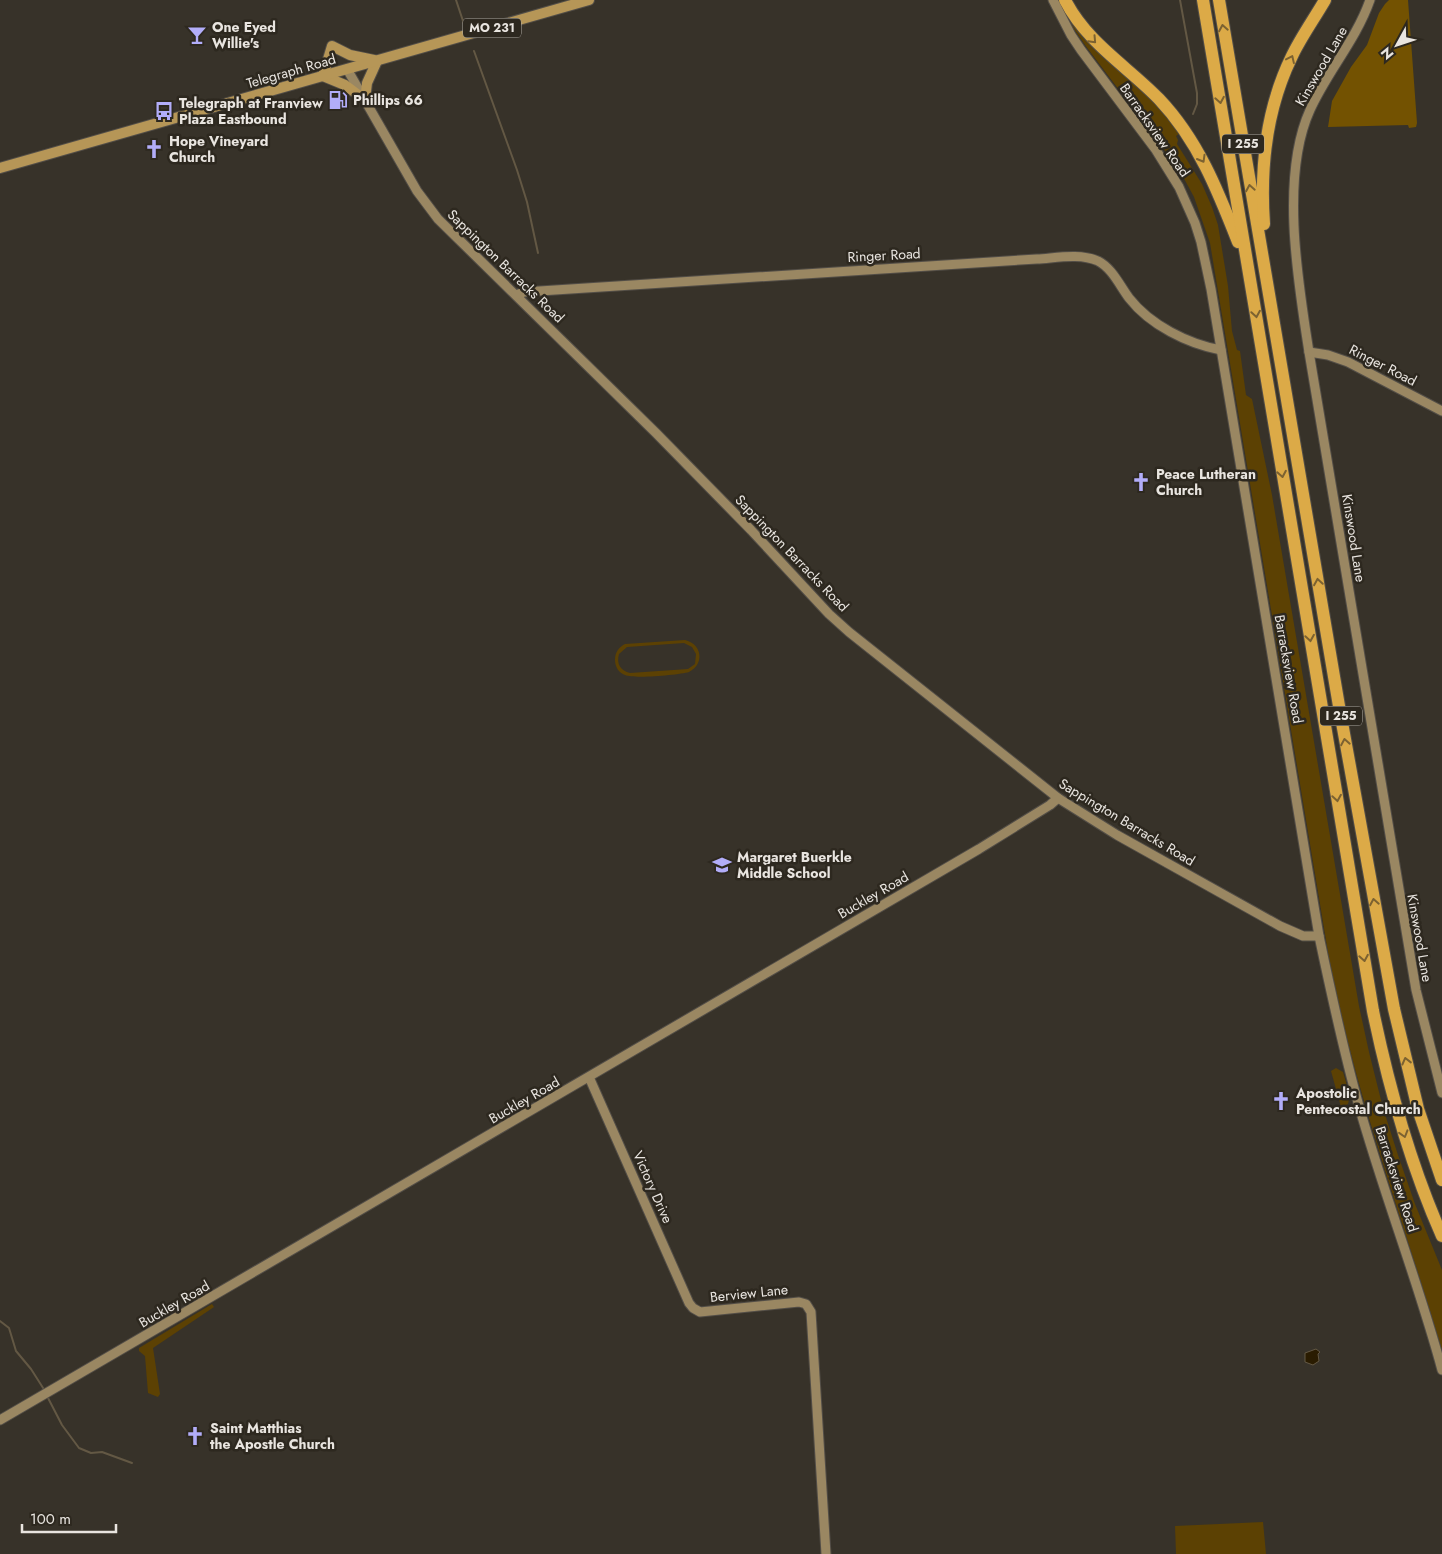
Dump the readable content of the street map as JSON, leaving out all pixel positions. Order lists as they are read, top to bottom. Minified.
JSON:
{"streets":{"highway":["I 255"],"main road":["MO 231","Telegraph Road"],"street":["Kinswood Lane","Barracksview Road","Ringer Road","Sappington Barracks Road","Buckley Road","Victory Drive","Berview Lane"]},"crossings":[["Kinswood Lane","Ringer Road"],["Telegraph Road","Sappington Barracks Road"],["Barracksview Road","Ringer Road"],["Barracksview Road","Sappington Barracks Road"],["Ringer Road","Sappington Barracks Road"],["Sappington Barracks Road","Buckley Road"],["Buckley Road","Victory Drive"],["Victory Drive","Berview Lane"]],"places":{"bar":["One Eyed Willie's"],"fuel station":["Phillips 66"],"bus stop":["Telegraph at Franview Plaza Eastbound"],"church":["Hope Vineyard Church","Peace Lutheran Church","Apostolic Pentecostal Church","Saint Matthias the Apostle Church"],"school or university":["Margaret Buerkle Middle School"]},"scale_bar":"100 m","north":"bottom left"}
